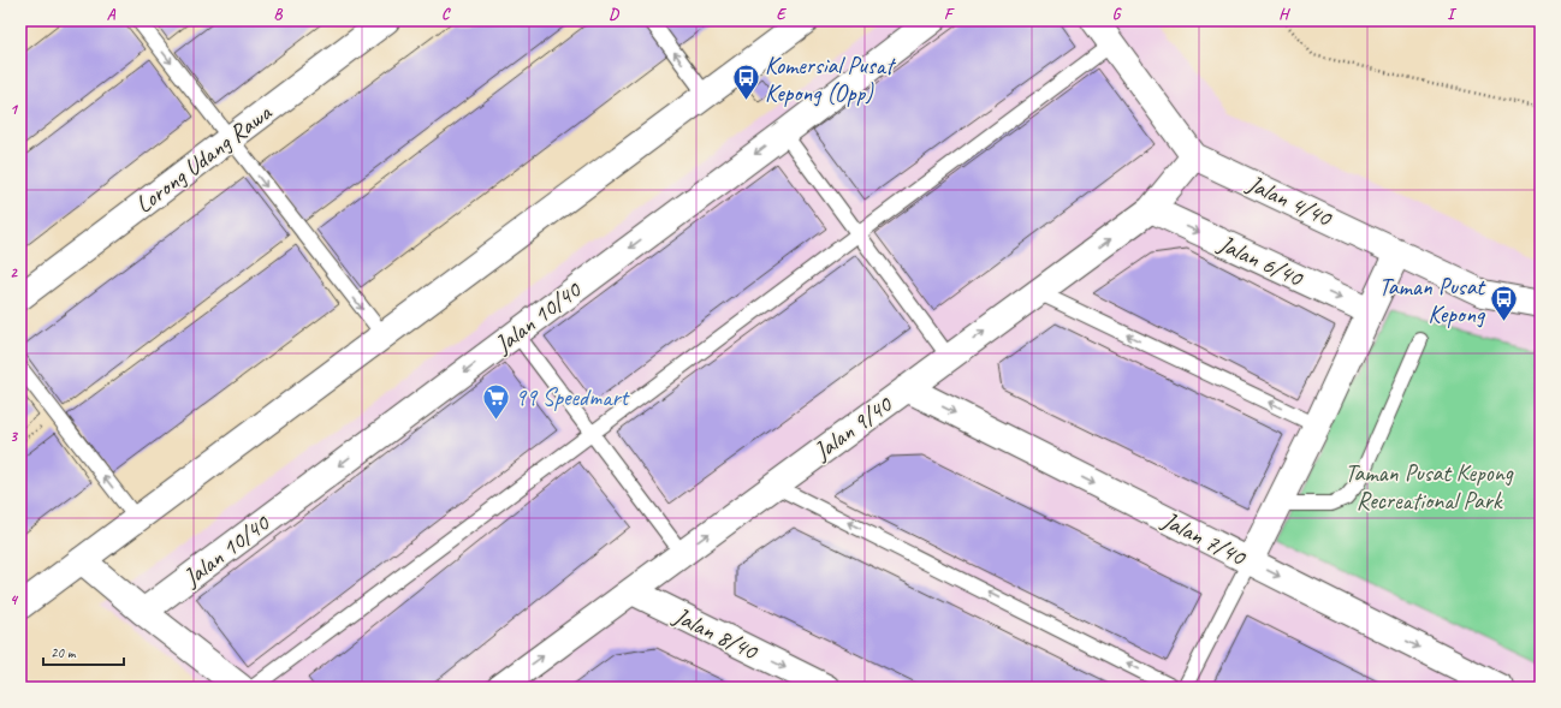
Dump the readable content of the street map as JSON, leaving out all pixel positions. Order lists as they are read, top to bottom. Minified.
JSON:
{"streets":{"street":["Lorong Udang Rawa","Jalan 4/40","Jalan 6/40","Jalan 10/40","Jalan 9/40","Jalan 7/40","Jalan 8/40"]},"crossings":[["Jalan 4/40","Jalan 9/40"],["Jalan 6/40","Jalan 9/40"],["Jalan 9/40","Jalan 7/40"],["Jalan 9/40","Jalan 8/40"]],"one_way":["Jalan 6/40","Jalan 9/40","Jalan 7/40","Jalan 8/40"],"parks":["Taman Pusat Kepong Recreational Park"],"places":{"bus stop":["Komersial Pusat Kepong (Opp)","Taman Pusat Kepong"],"supermarket":["99 Speedmart"]},"scale_bar":"20 m","grid":{"columns":["A","B","C","D","E","F","G","H","I"],"rows":["1","2","3","4"]}}
